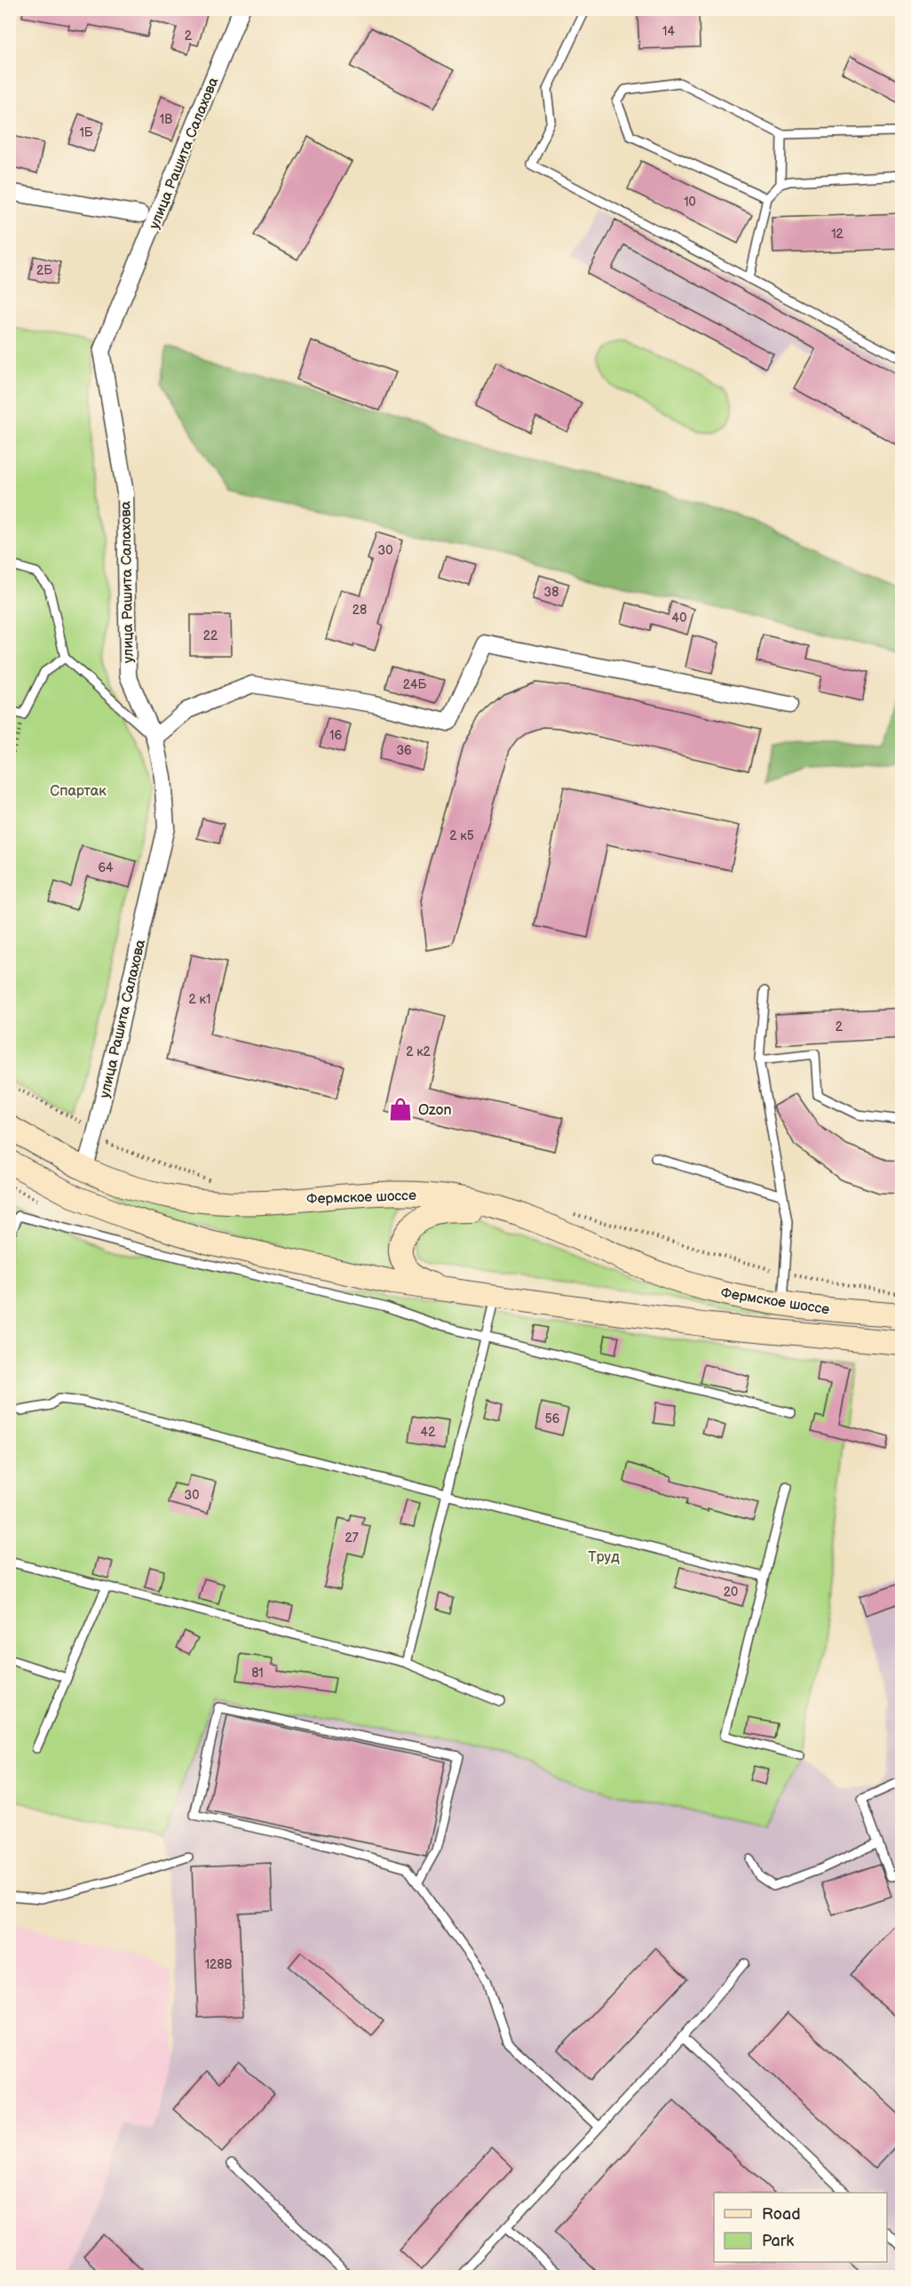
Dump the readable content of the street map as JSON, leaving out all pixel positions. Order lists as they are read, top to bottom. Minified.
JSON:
{"streets":{"main road":["Фермское шоссе"],"street":["улица Рашита Салахова"]},"crossings":[["улица Рашита Салахова","Фермское шоссе"]],"parks":["Спартак","Труд"],"places":{"shop":["Ozon"]},"house_numbers":["14","2","1В","1Б","10","12","2Б","30","38","28","40","22","24Б","16","36","2 к5","64","2 к1","2","2 к2","56","42","30","27","20","81","128В"],"legend":["Road","Park"]}
